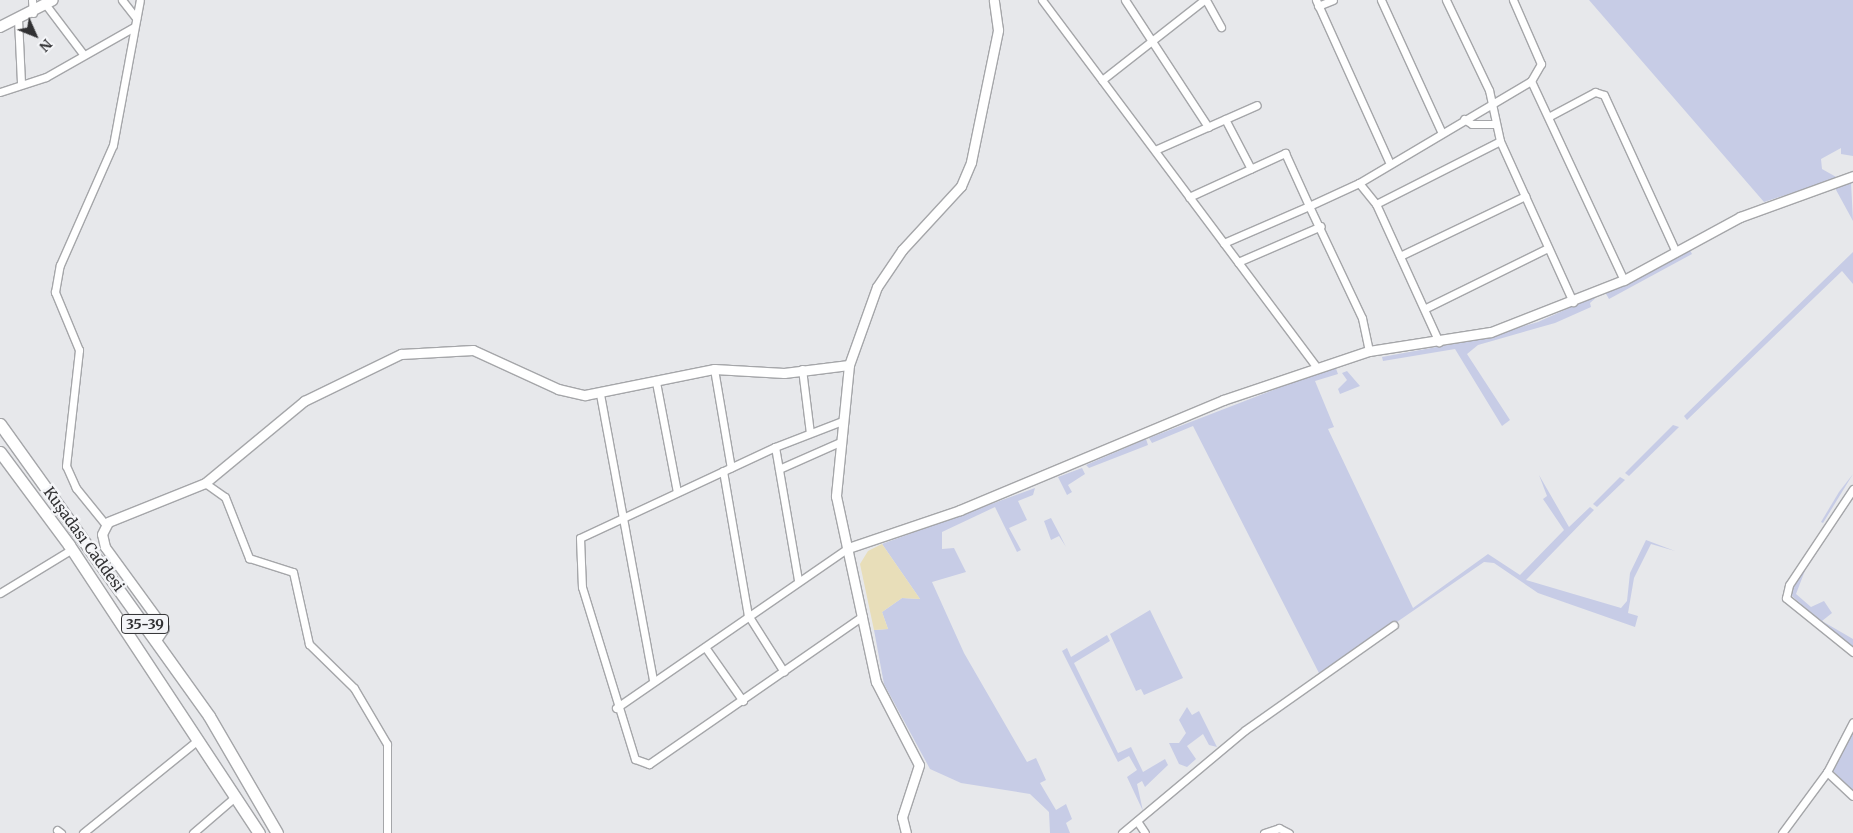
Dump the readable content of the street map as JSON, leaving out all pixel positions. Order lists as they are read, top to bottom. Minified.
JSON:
{"streets":{"main road":["Kuşadası Caddesi","35-39"]},"north":"bottom right"}
